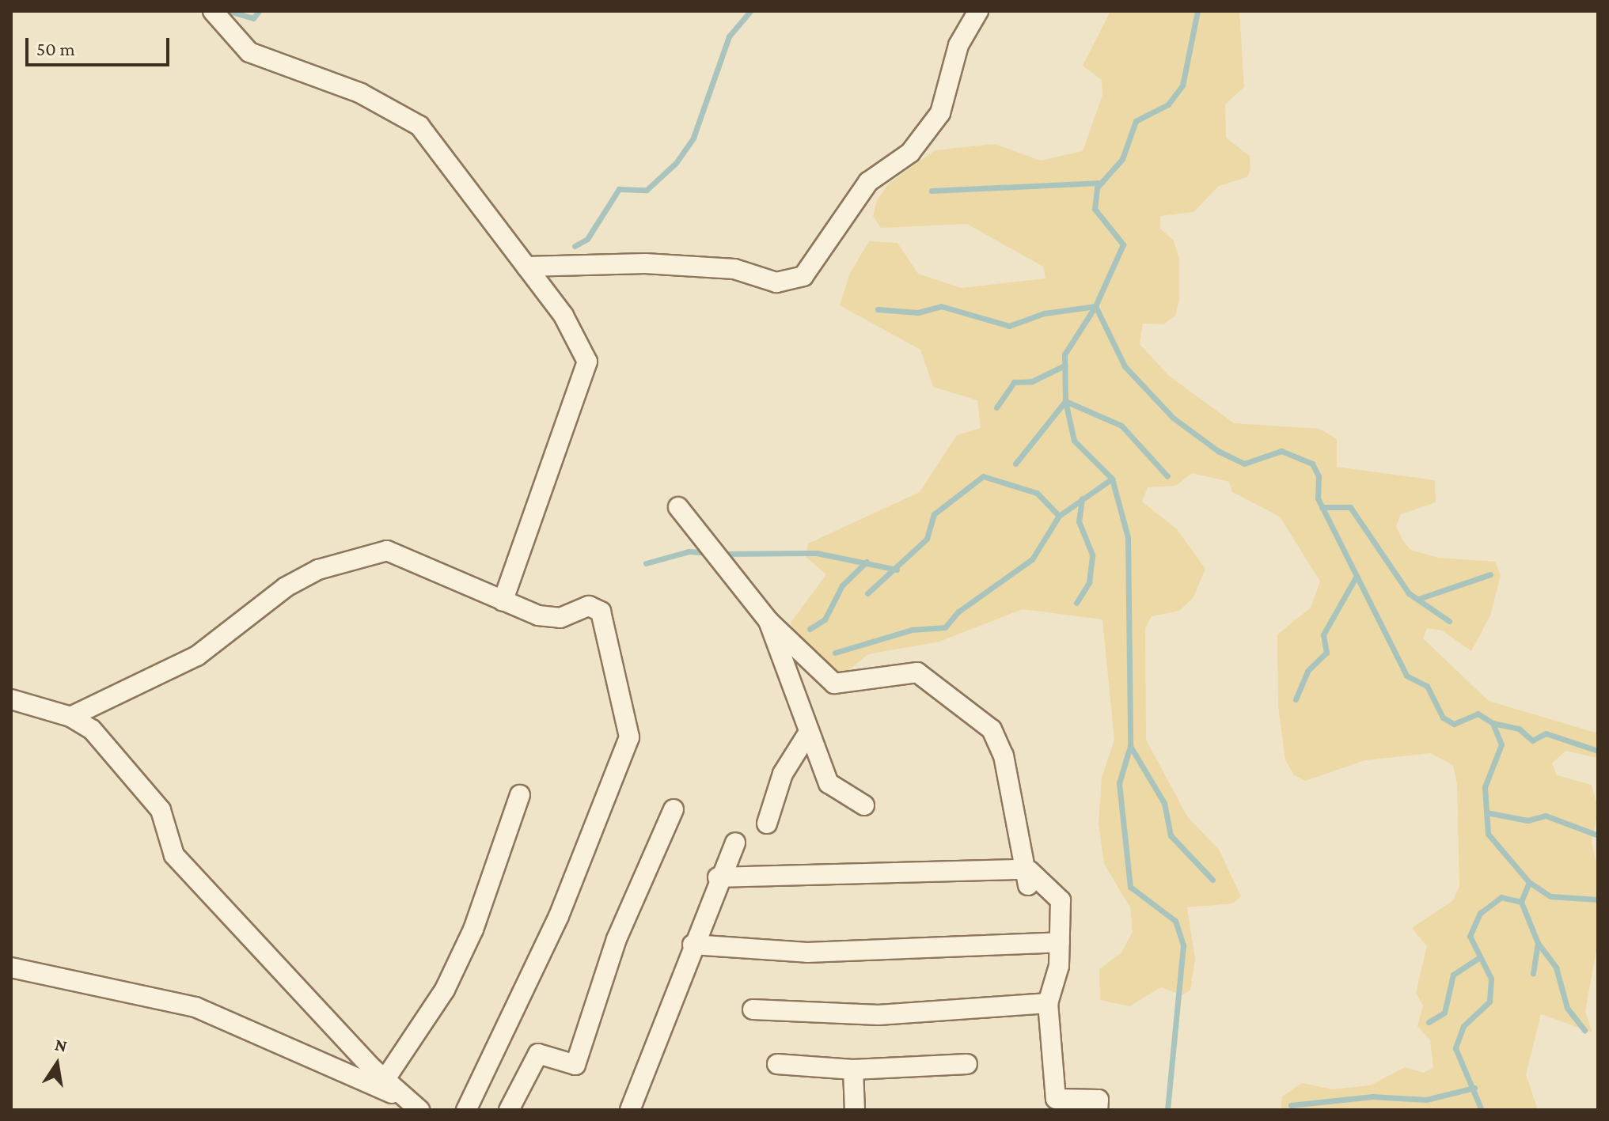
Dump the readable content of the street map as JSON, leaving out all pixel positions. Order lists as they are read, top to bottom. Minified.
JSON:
{"scale_bar":"50 m","north":"top"}
